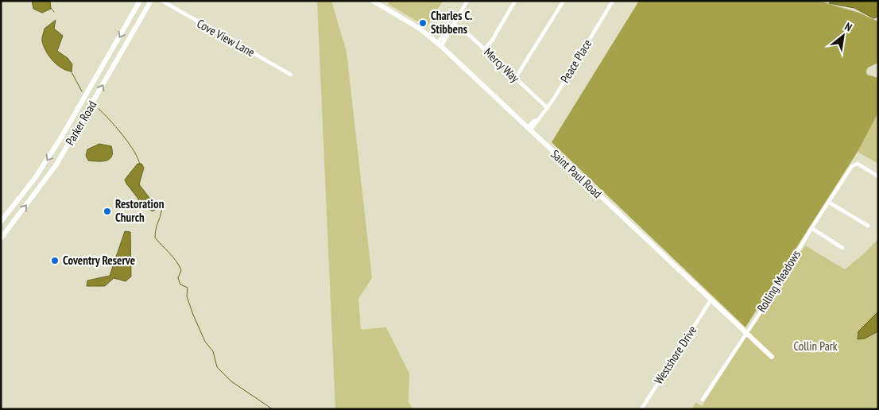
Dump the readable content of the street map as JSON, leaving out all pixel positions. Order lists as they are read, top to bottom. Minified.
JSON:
{"streets":{"main road":["Parker Road","Saint Paul Road"],"street":["Cove View Lane","Peace Place","Mercy Way","Rolling Meadows","Westshore Drive"]},"crossings":[["Peace Place","Mercy Way"],["Peace Place","Saint Paul Road"],["Saint Paul Road","Rolling Meadows"],["Saint Paul Road","Westshore Drive"]],"parks":["Collin Park"],"places":["Charles C. Stibbens","Restoration Church","Coventry Reserve"],"north":"top right"}
